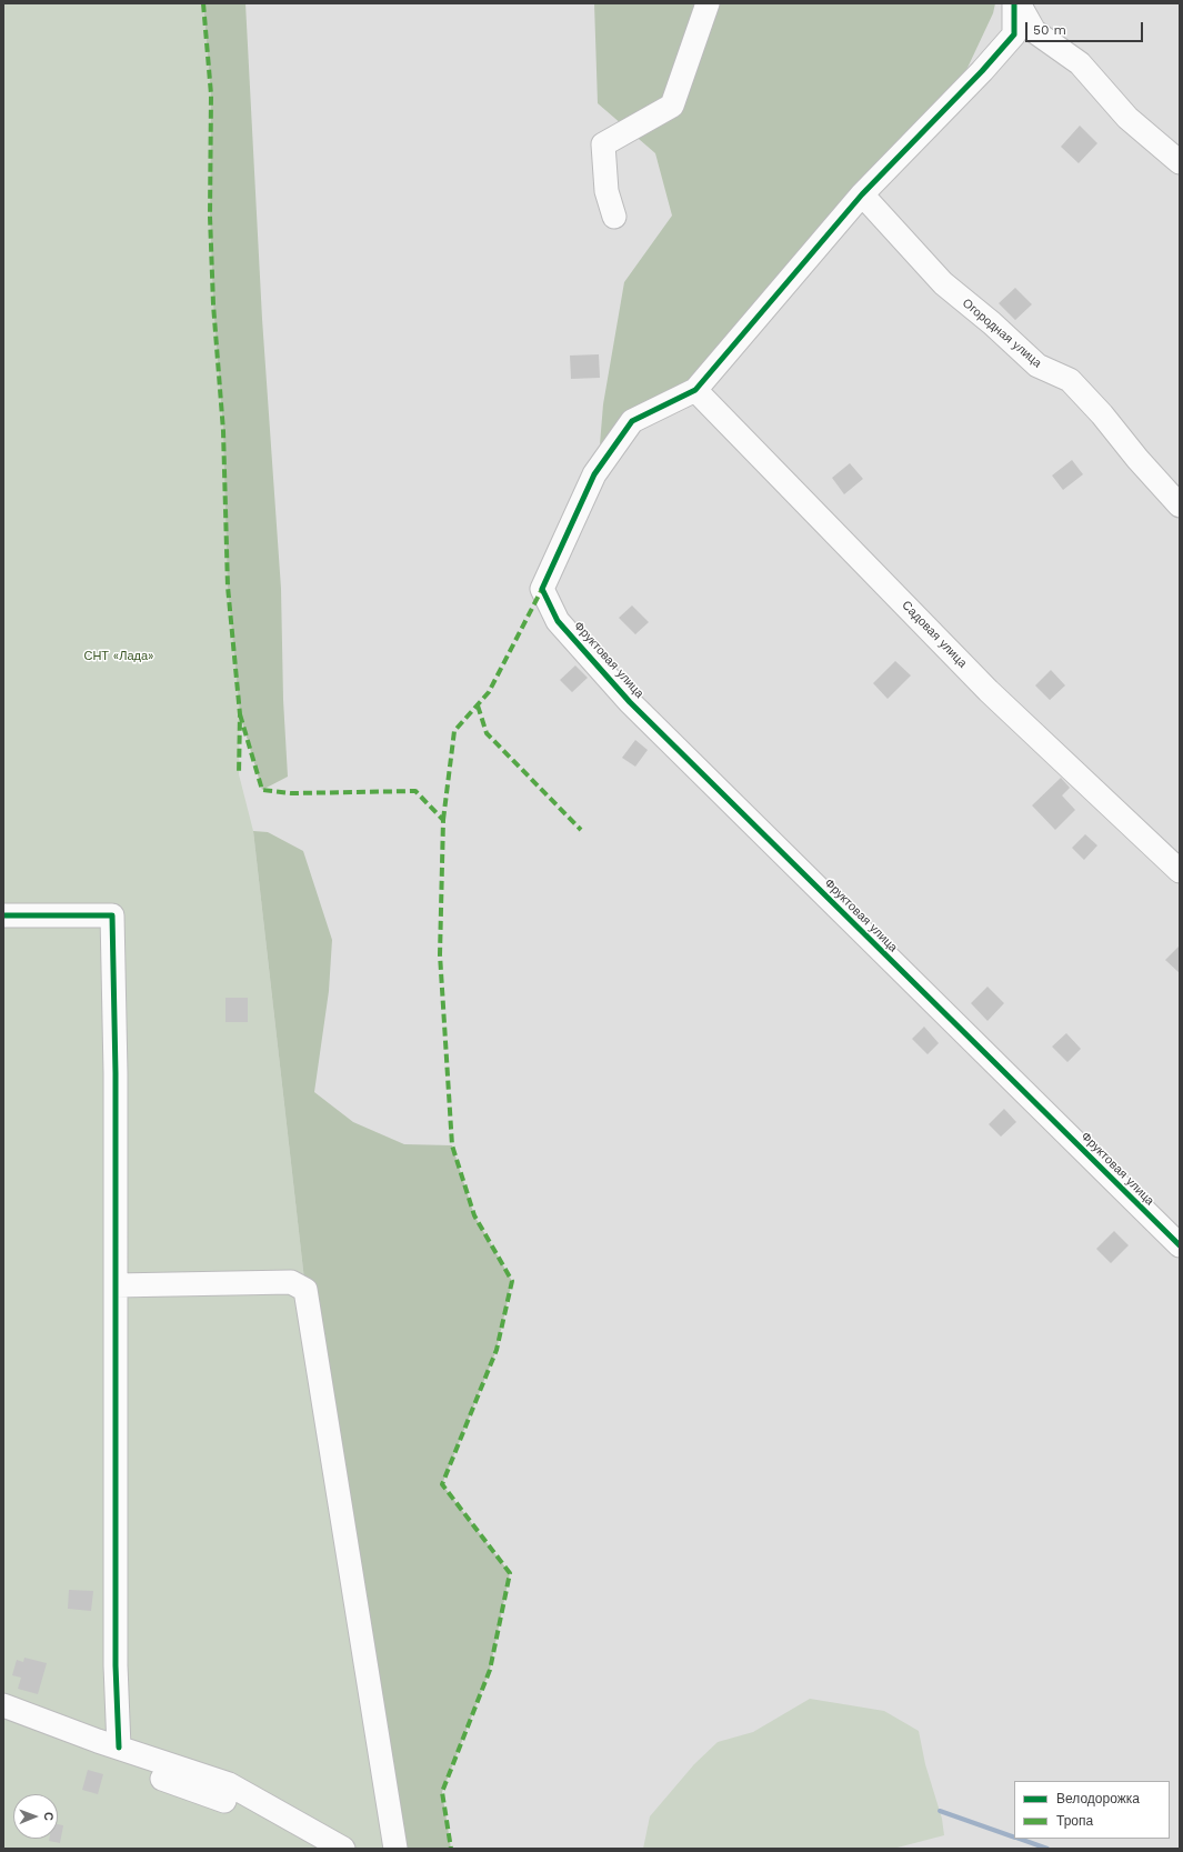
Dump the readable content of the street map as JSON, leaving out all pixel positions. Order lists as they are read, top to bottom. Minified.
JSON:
{"streets":{"street":["Огородная улица","Садовая улица","Фруктовая улица"]},"crossings":[["Садовая улица","Фруктовая улица"]],"parks":["СНТ «Лада»"],"legend":["Велодорожка","Тропа"],"scale_bar":"50 m","north":"right"}
